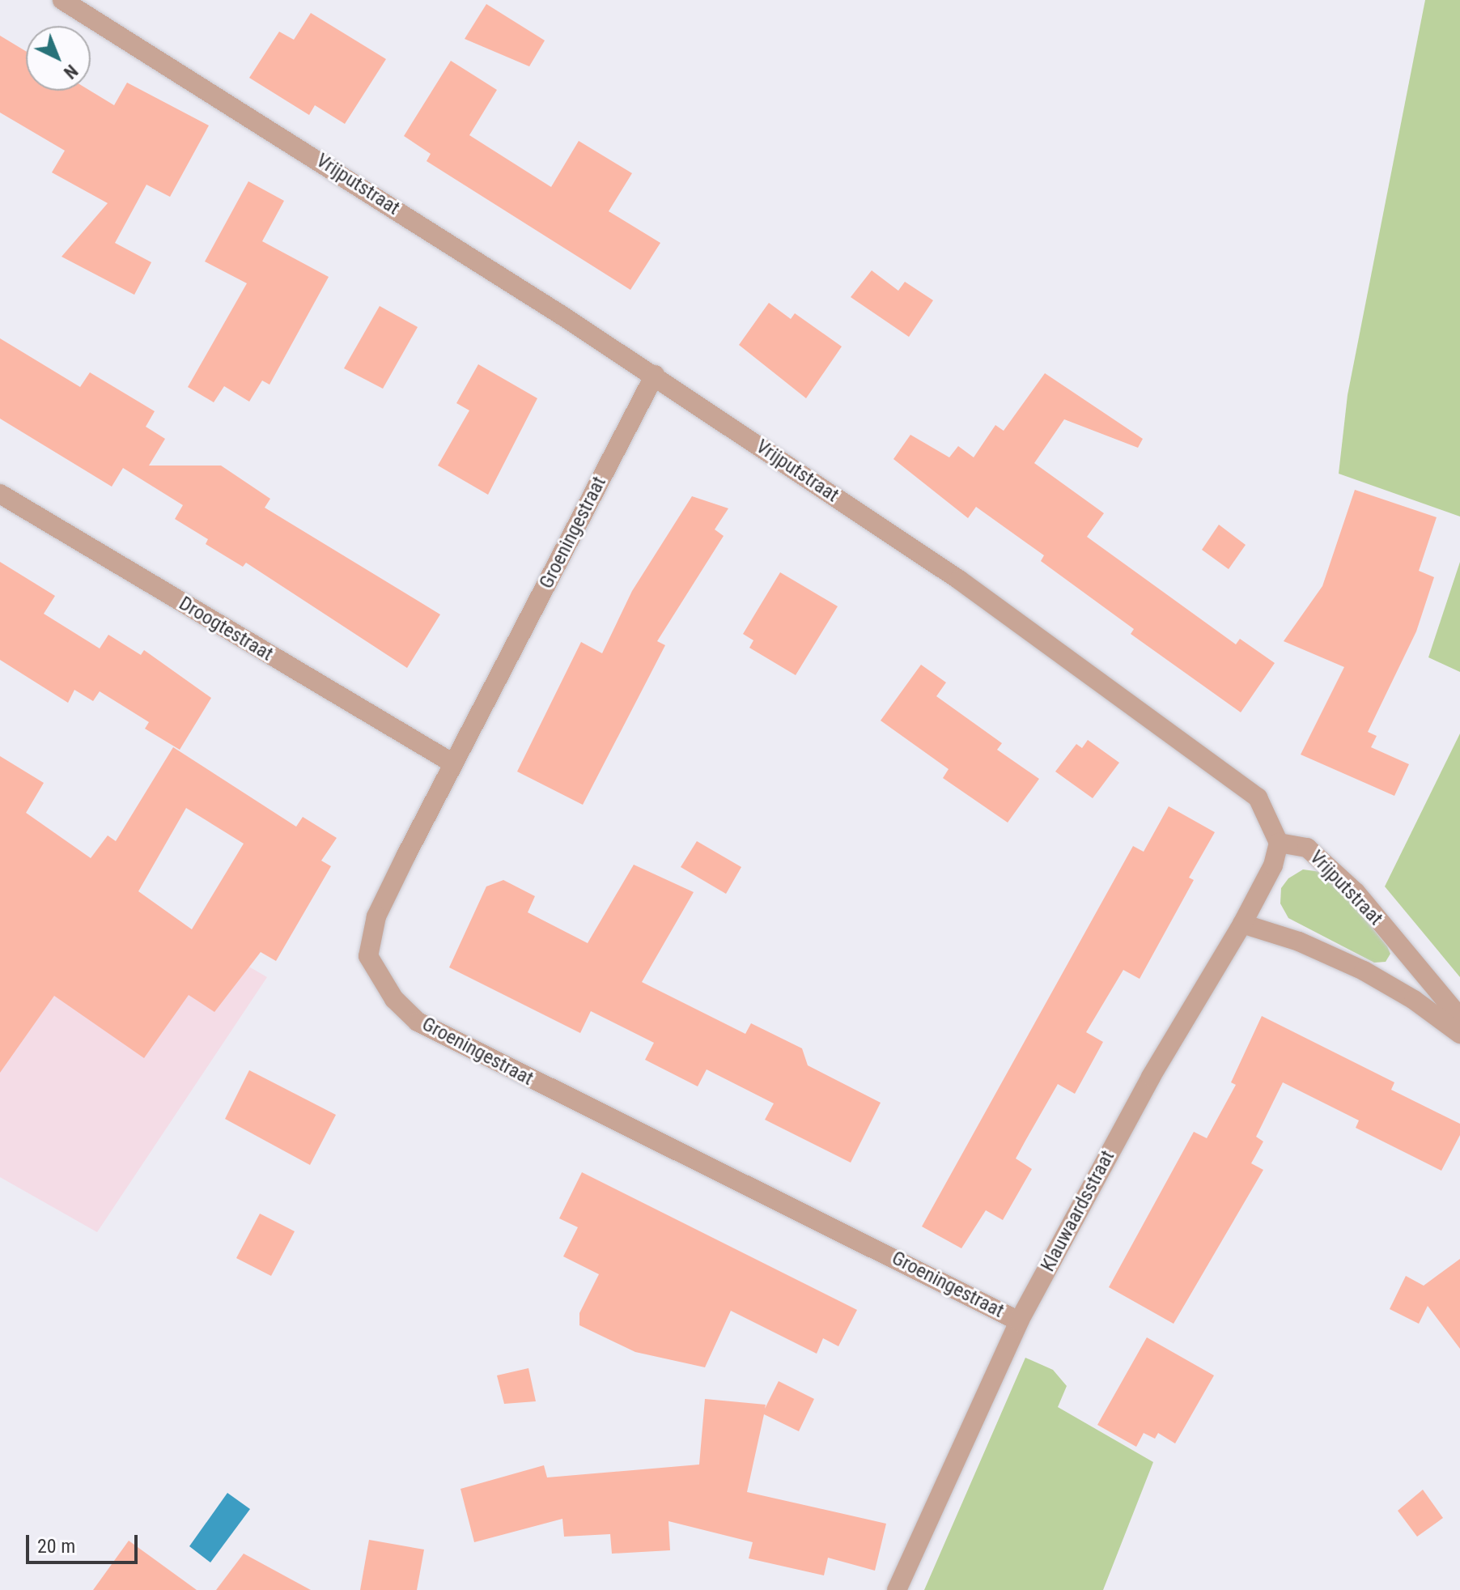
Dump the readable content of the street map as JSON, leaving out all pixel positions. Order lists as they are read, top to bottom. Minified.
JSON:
{"streets":{"street":["Vrijputstraat","Groeningestraat","Droogtestraat","Klauwaardsstraat"]},"crossings":[["Vrijputstraat","Groeningestraat"],["Vrijputstraat","Klauwaardsstraat"],["Groeningestraat","Droogtestraat"],["Groeningestraat","Klauwaardsstraat"]],"scale_bar":"20 m","north":"bottom right"}
